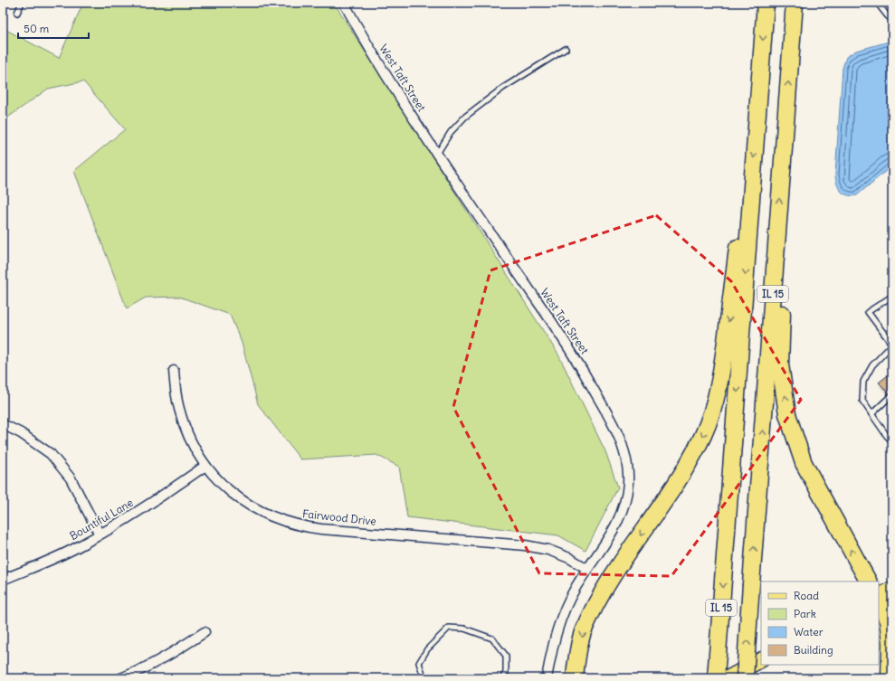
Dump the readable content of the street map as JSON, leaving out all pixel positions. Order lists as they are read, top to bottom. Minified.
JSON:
{"streets":{"highway":["IL 15"],"street":["West Taft Street","Fairwood Drive","Bountiful Lane"]},"crossings":[["West Taft Street","Fairwood Drive"],["Fairwood Drive","Bountiful Lane"]],"legend":["Road","Park","Water","Building"],"scale_bar":"50 m"}
